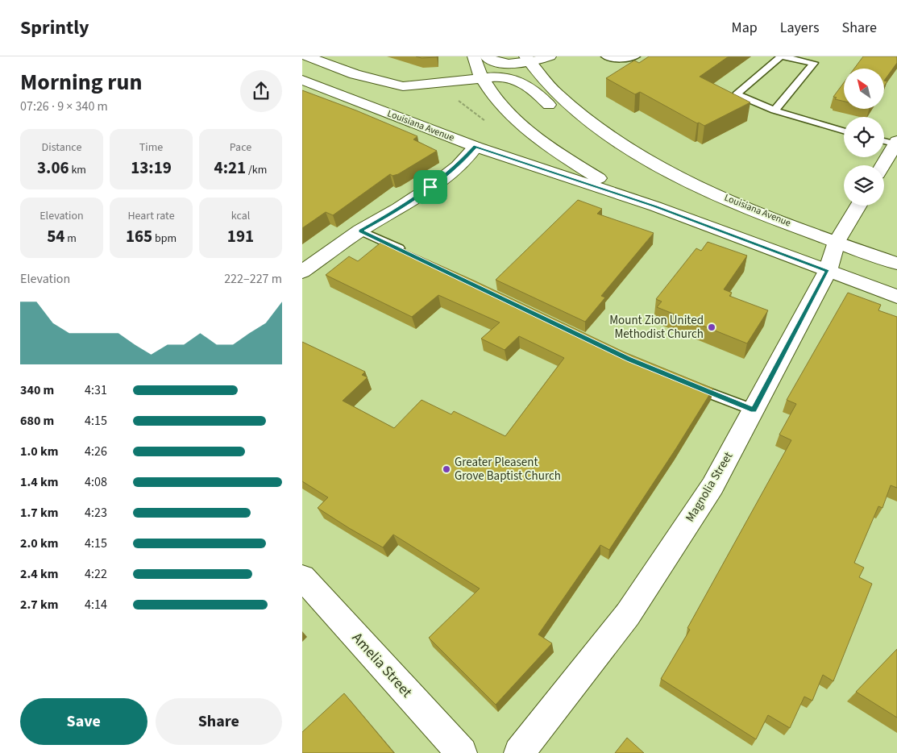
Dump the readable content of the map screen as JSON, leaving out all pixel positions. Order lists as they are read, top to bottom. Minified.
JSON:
{"streets":{"street":["Louisiana Avenue","Magnolia Street","Amelia Street"]},"crossings":[["Louisiana Avenue","Magnolia Street"]],"places":["Mount Zion United Methodist Church","Greater Pleasent Grove Baptist Church"],"north":"top left","page":{"header":"Sprintly","nav":["Map","Layers","Share"],"heading":["Morning run","07:26 · 9 × 340 m"],"stats":[["Distance","3.06 km"],["Time","13:19"],["Pace","4:21 /km"],["Elevation","54 m"],["Heart rate","165 bpm"],["kcal","191"]],"chart":["Elevation","222–227 m"],"list":[{"name":"340 m","note":"4:31"},{"name":"680 m","note":"4:15"},{"name":"1.0 km","note":"4:26"},{"name":"1.4 km","note":"4:08"},{"name":"1.7 km","note":"4:23"},{"name":"2.0 km","note":"4:15"},{"name":"2.4 km","note":"4:22"},{"name":"2.7 km","note":"4:14"}],"buttons":["Save","Share"]}}
